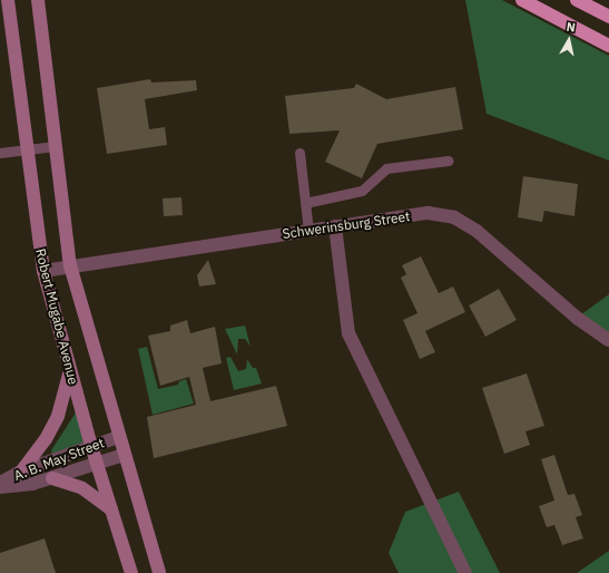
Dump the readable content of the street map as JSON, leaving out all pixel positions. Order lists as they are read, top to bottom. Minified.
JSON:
{"streets":{"main road":["Robert Mugabe Avenue"],"street":["Schwerinsburg Street","A. B. May Street"]},"crossings":[["Schwerinsburg Street","Robert Mugabe Avenue"],["Robert Mugabe Avenue","A. B. May Street"]],"north":"top"}
